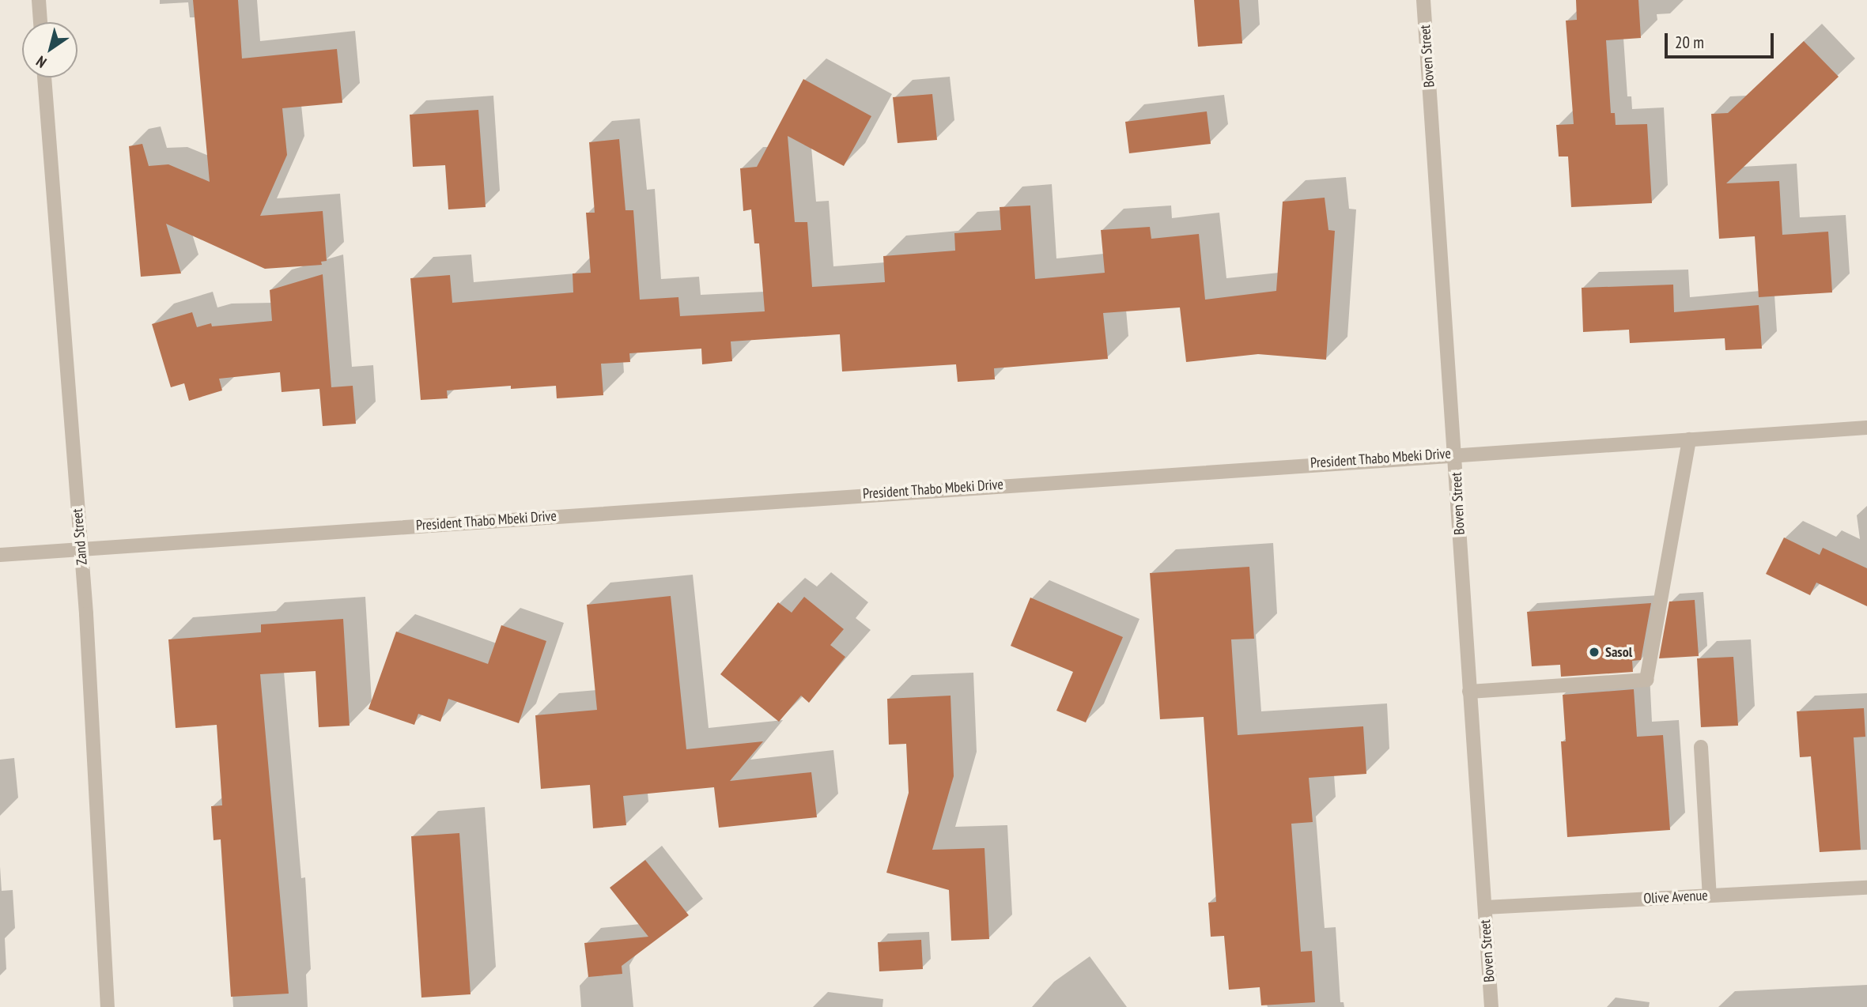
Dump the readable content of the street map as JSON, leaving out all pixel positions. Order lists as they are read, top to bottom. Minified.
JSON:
{"streets":{"street":["Boven Street","President Thabo Mbeki Drive","Zand Street","Olive Avenue"]},"crossings":[["Boven Street","President Thabo Mbeki Drive"],["Boven Street","Olive Avenue"],["President Thabo Mbeki Drive","Zand Street"]],"places":["Sasol"],"scale_bar":"20 m","north":"bottom left"}
